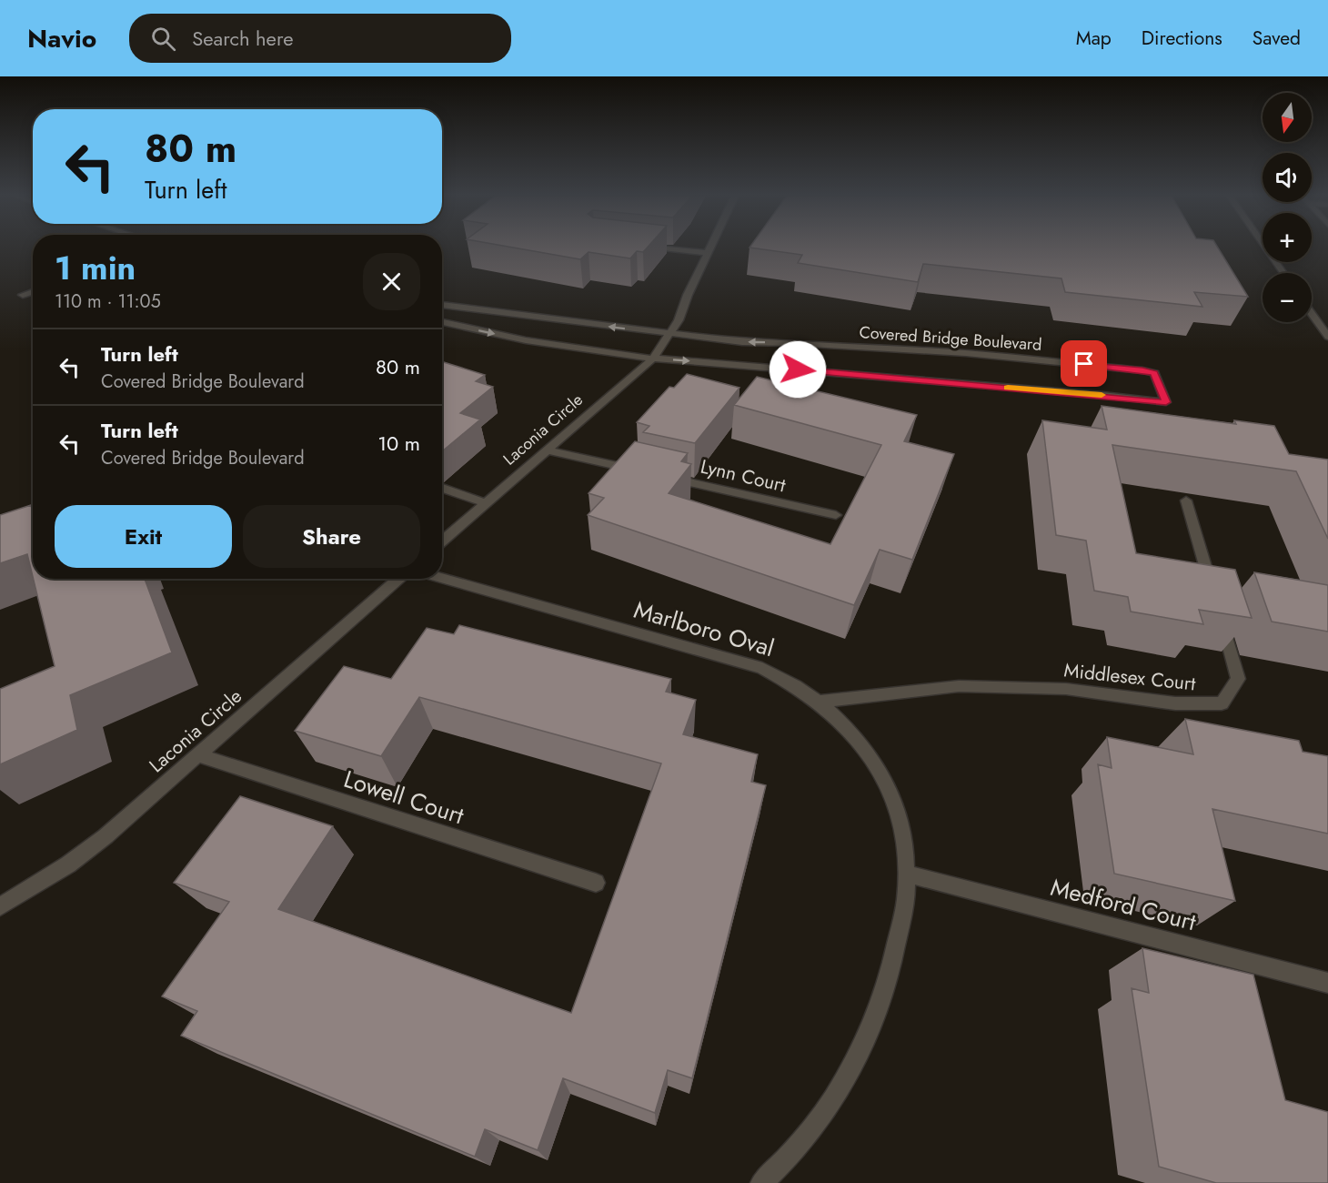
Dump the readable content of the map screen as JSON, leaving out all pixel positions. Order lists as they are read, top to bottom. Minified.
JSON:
{"streets":{"street":["Covered Bridge Boulevard","Laconia Circle","Lynn Court","Marlboro Oval","Middlesex Court","Lowell Court","Medford Court"]},"crossings":[["Covered Bridge Boulevard","Laconia Circle"],["Laconia Circle","Lowell Court"],["Marlboro Oval","Middlesex Court"],["Marlboro Oval","Medford Court"]],"north":"bottom","page":{"header":"Navio","search":"Search here","nav":["Map","Directions","Saved"],"map_buttons":["+","−"],"turn":["80 m","Turn left"],"heading":["1 min","110 m · 11:05"],"list":[{"name":"Turn left","note":"Covered Bridge Boulevard","value":"80 m"},{"name":"Turn left","note":"Covered Bridge Boulevard","value":"10 m"}],"buttons":["Exit","Share"]}}
